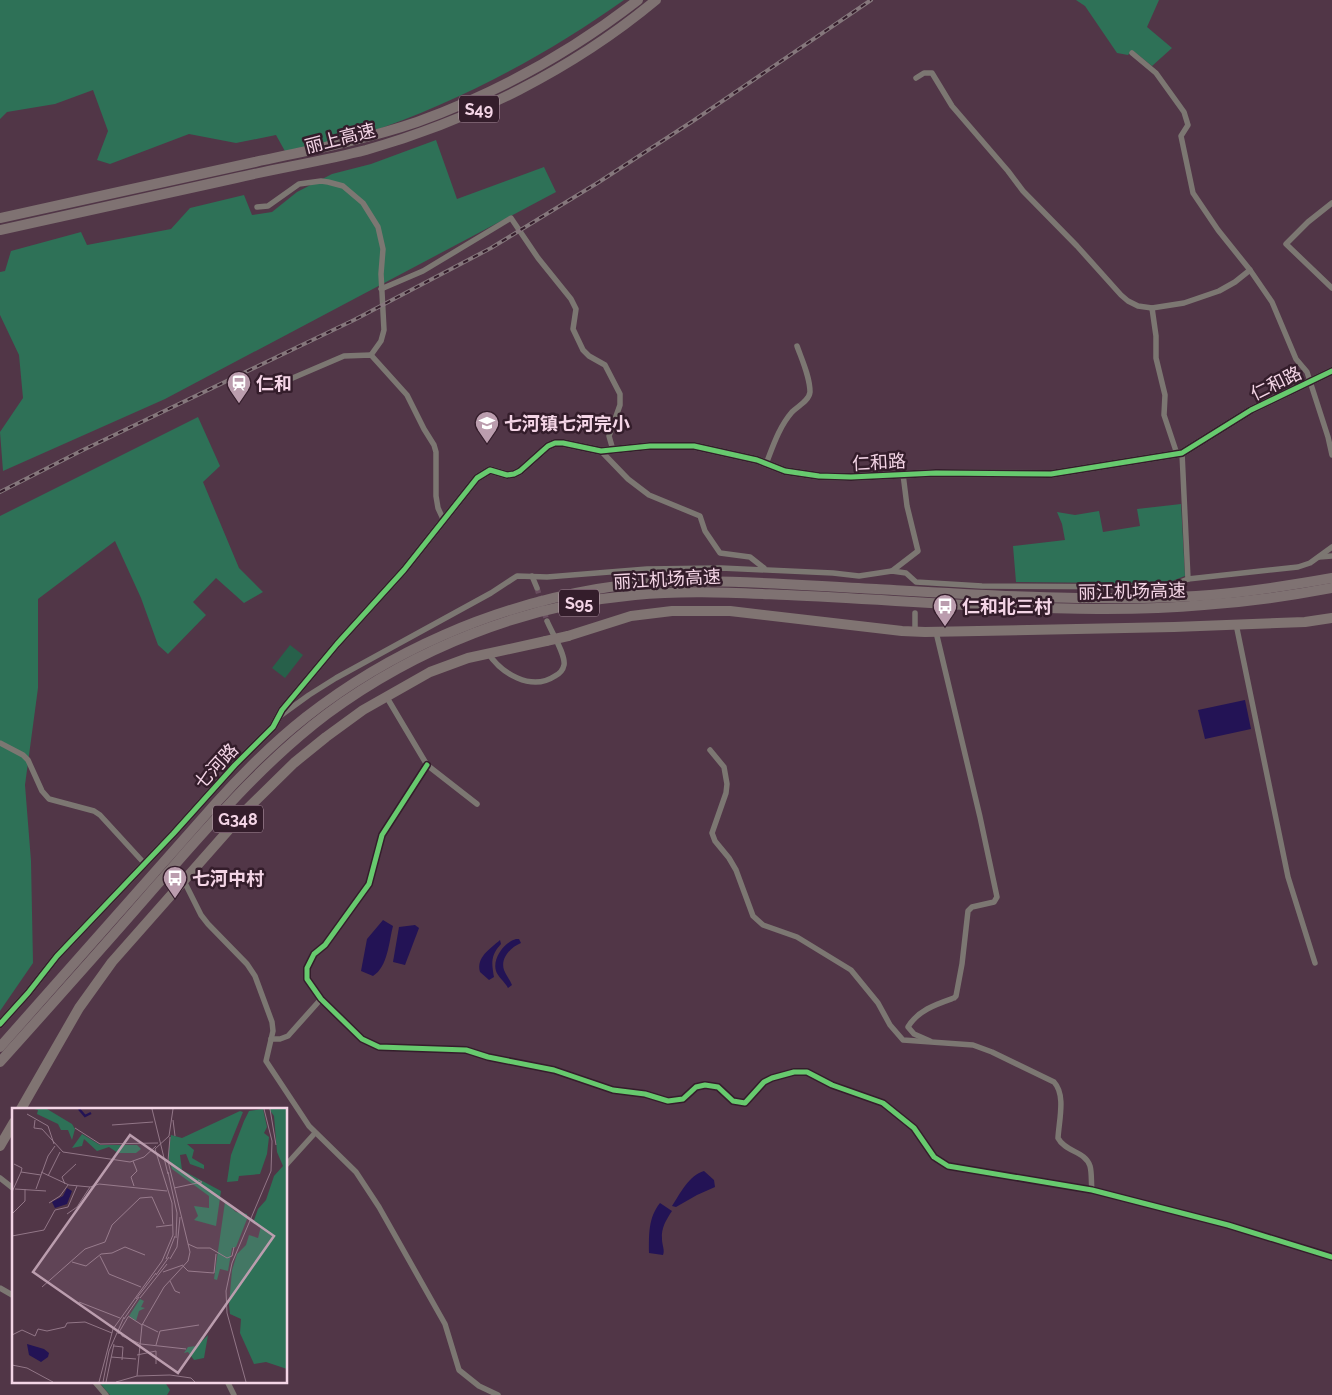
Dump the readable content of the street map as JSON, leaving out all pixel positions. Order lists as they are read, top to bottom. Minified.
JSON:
{"streets":{"highway":["S49","丽上高速","丽江机场高速","S95","G348"],"street":["仁和路","七河路"]},"crossings":[["仁和路","七河路"]],"places":{"station":["仁和"],"school or university":["七河镇七河完小"],"bus stop":["仁和北三村","七河中村"]}}
